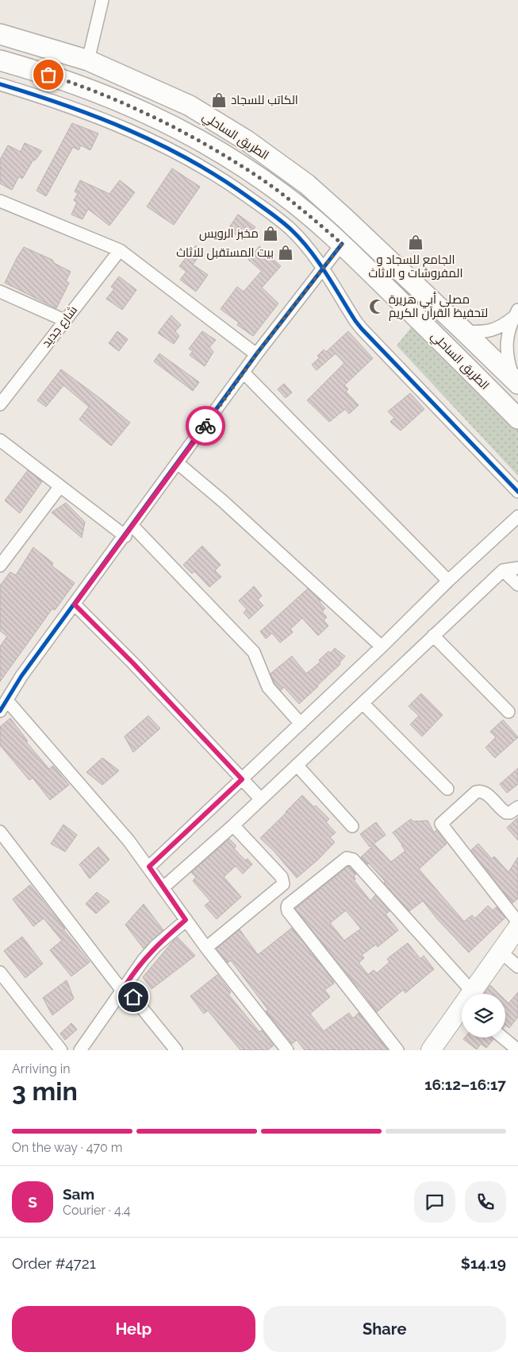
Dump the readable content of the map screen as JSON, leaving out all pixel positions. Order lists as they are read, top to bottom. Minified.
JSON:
{"streets":{"highway":["الطريق الساحلي"],"street":["شارع جديد"]},"places":{"shop":["الكاتب للسجاد","مخبز الرويس","الجامع للسجاد و المفروشات و الاثاث","بيت المستقبل للاثاث"],"mosque":["مصلى أبي هريرة لتحفيظ القرآن الكريم"]},"page":{"heading":["3 min","Arriving in","16:12–16:17"],"panel":["Sam","Courier · 4.4","Order #4721","$14.19"],"bar":"On the way · 470 m","round":"S","buttons":["Help","Share"]}}
